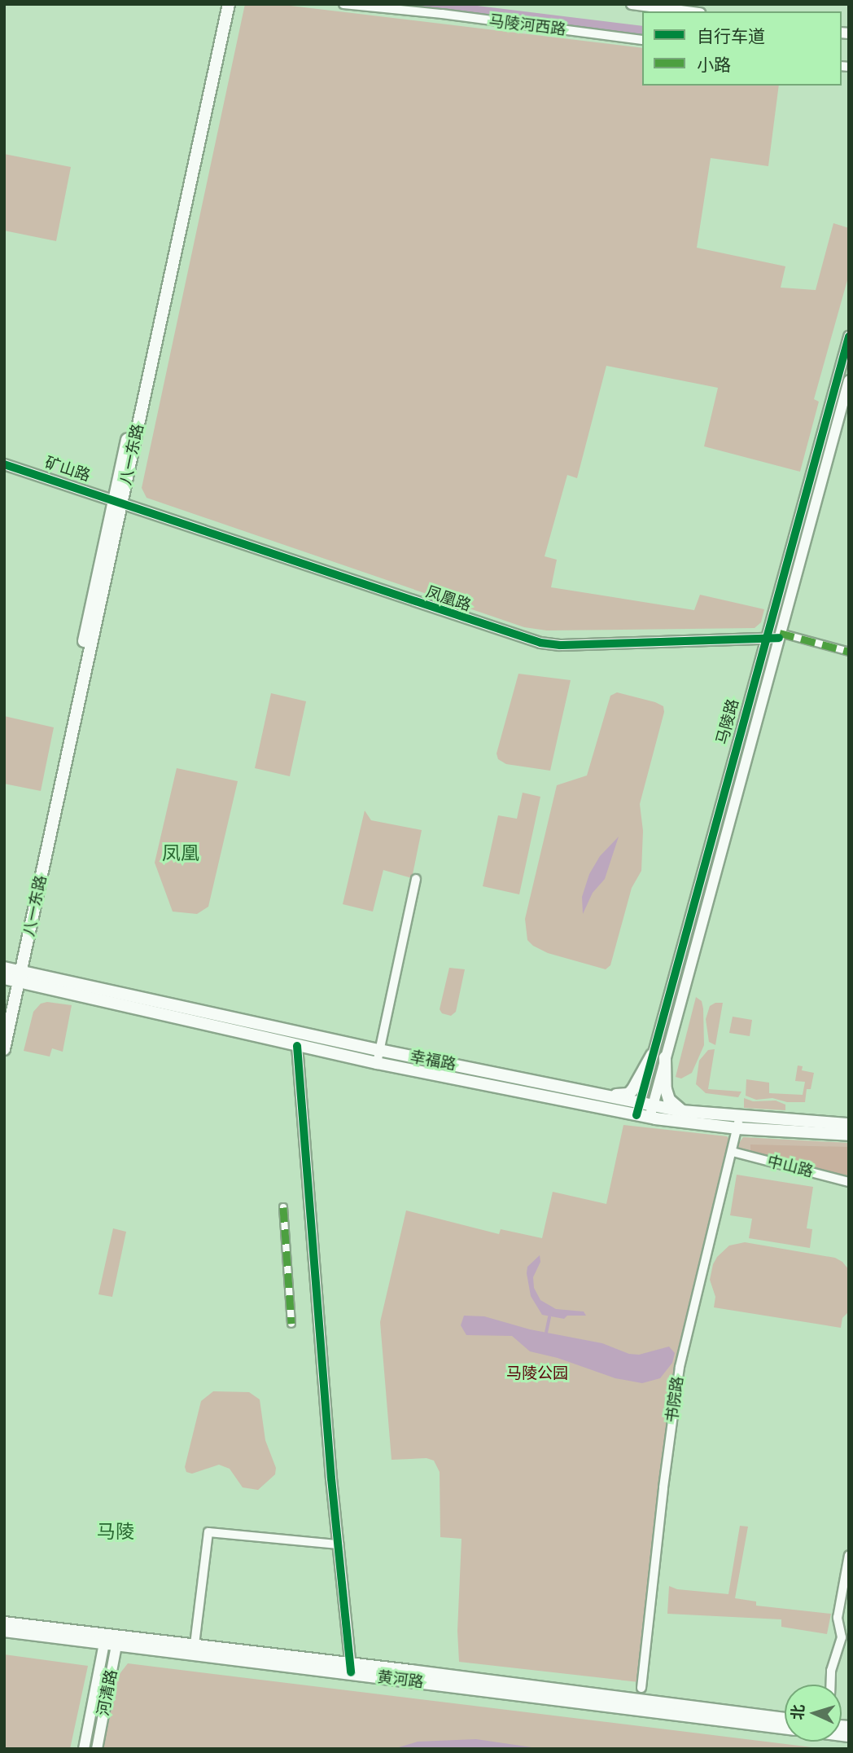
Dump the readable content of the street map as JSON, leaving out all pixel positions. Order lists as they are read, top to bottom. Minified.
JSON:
{"streets":{"main road":["八一东路","幸福路","黄河路"],"street":["马陵河西路","矿山路","凤凰路","马陵路","中山路","书院路","河清路"]},"crossings":[["八一东路","矿山路"],["八一东路","凤凰路"],["八一东路","幸福路"],["矿山路","凤凰路"],["凤凰路","马陵路"],["马陵路","幸福路"],["幸福路","书院路"],["中山路","书院路"],["黄河路","河清路"]],"districts":["凤凰","马陵"],"parks":["马陵公园"],"legend":["自行车道","小路"],"north":"left"}
